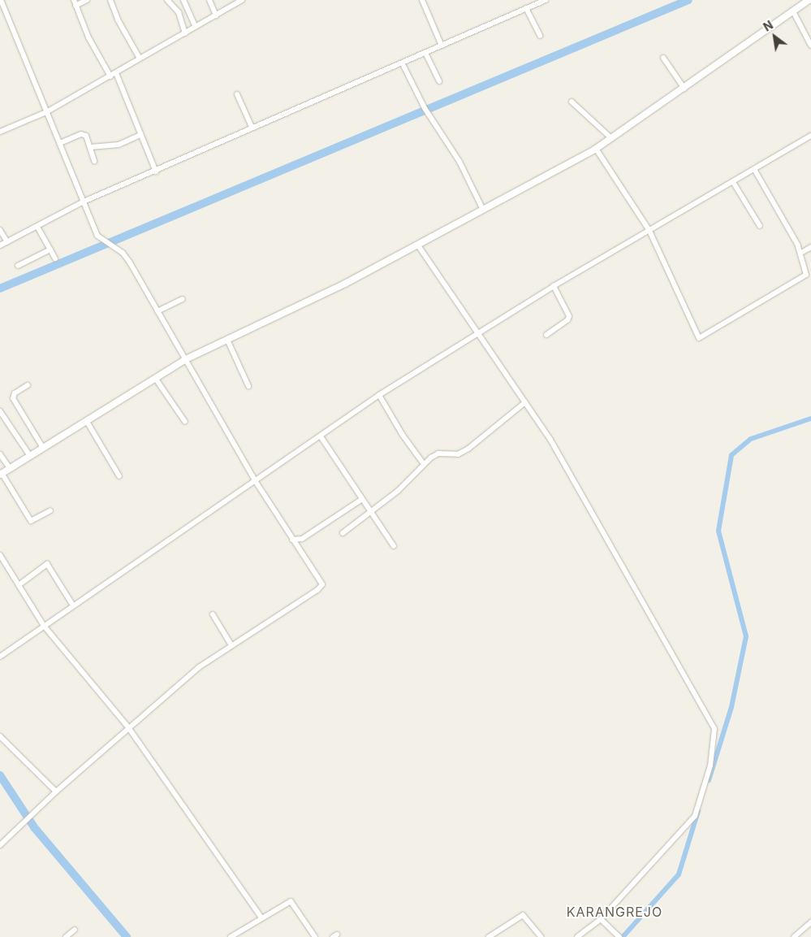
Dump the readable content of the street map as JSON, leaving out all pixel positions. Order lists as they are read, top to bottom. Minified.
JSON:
{"districts":["KARANGREJO"],"north":"top left"}
